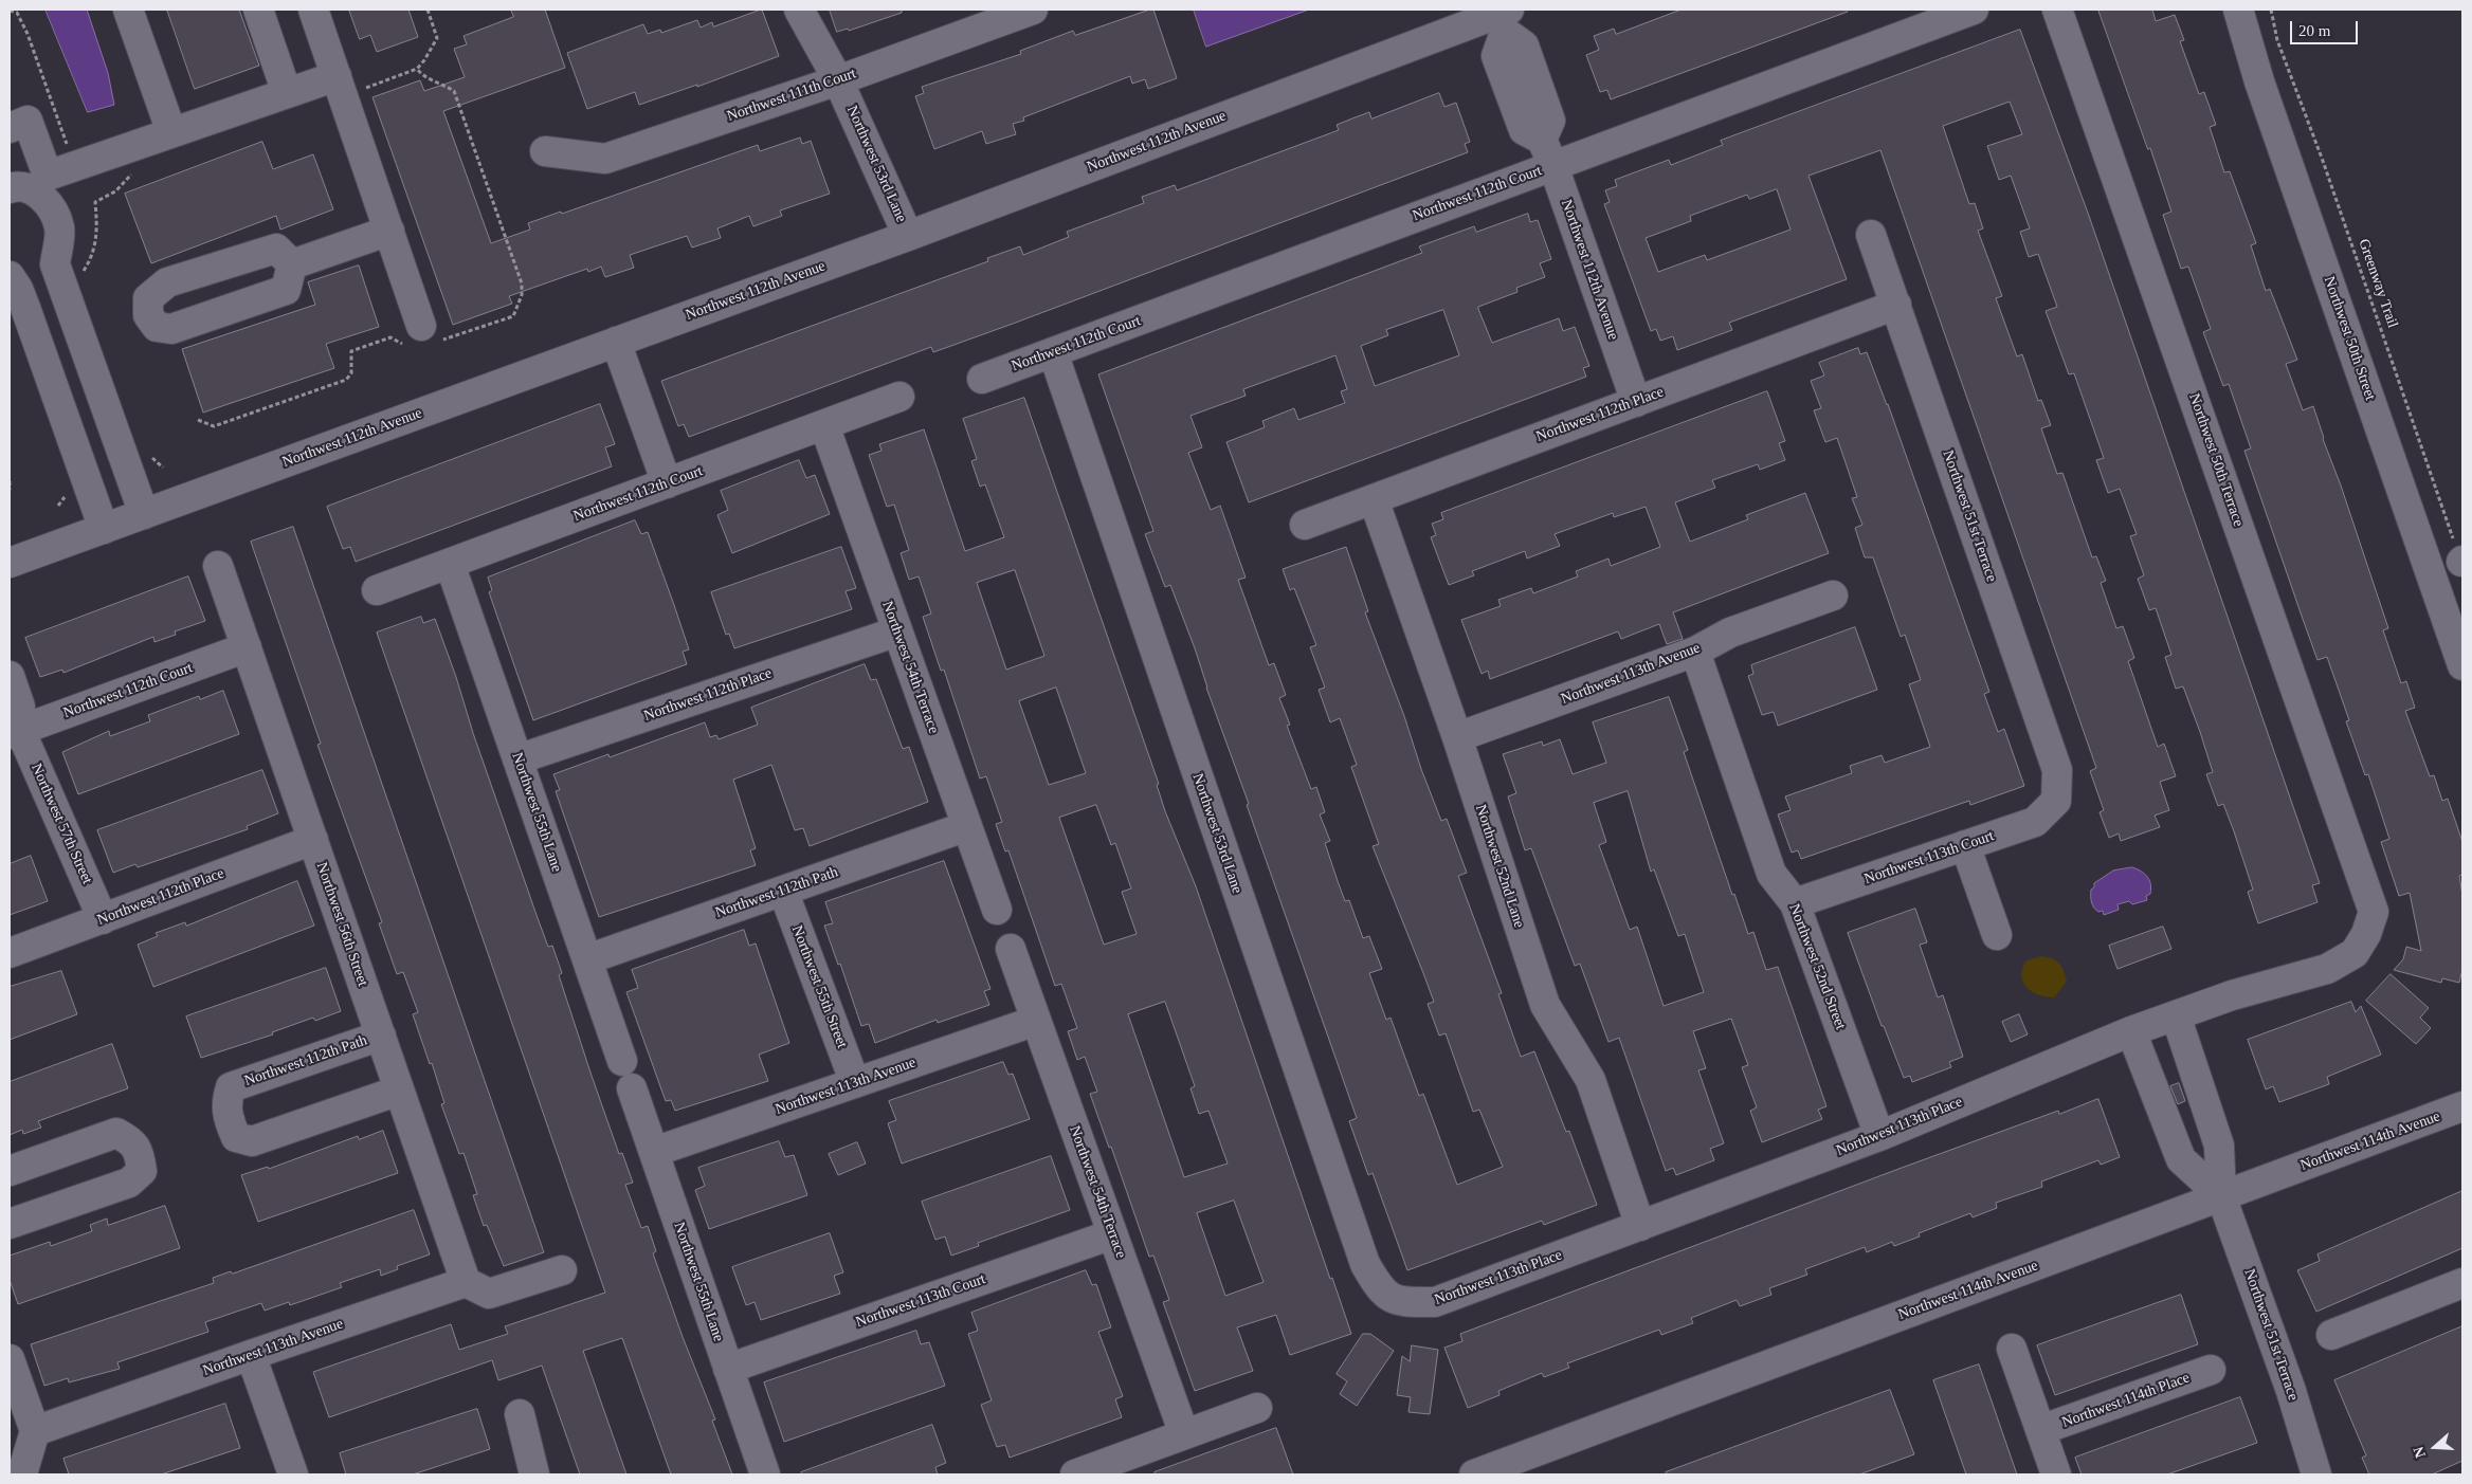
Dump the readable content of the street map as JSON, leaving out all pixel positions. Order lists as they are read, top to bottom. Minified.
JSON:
{"streets":{"street":["Northwest 111th Court","Northwest 112th Avenue","Northwest 53rd Lane","Northwest 112th Court","Northwest 50th Street","Northwest 112th Place","Northwest 50th Terrace","Northwest 51st Terrace","Northwest 54th Terrace","Northwest 113th Avenue","Northwest 55th Lane","Northwest 57th Street","Northwest 113th Court","Northwest 52nd Lane","Northwest 112th Path","Northwest 56th Street","Northwest 52nd Street","Northwest 55th Street","Northwest 113th Place","Northwest 114th Avenue","Northwest 114th Place"],"path":["Greenway Trail"]},"crossings":[["Northwest 111th Court","Northwest 53rd Lane"],["Northwest 112th Avenue","Northwest 53rd Lane"],["Northwest 112th Avenue","Northwest 112th Court"],["Northwest 112th Avenue","Northwest 112th Place"],["Northwest 53rd Lane","Northwest 112th Court"],["Northwest 53rd Lane","Northwest 113th Place"],["Northwest 112th Court","Northwest 54th Terrace"],["Northwest 112th Court","Northwest 55th Lane"],["Northwest 112th Court","Northwest 57th Street"],["Northwest 112th Court","Northwest 56th Street"],["Northwest 112th Place","Northwest 51st Terrace"],["Northwest 112th Place","Northwest 54th Terrace"],["Northwest 112th Place","Northwest 55th Lane"],["Northwest 112th Place","Northwest 57th Street"],["Northwest 112th Place","Northwest 52nd Lane"],["Northwest 112th Place","Northwest 56th Street"],["Northwest 50th Terrace","Northwest 113th Place"],["Northwest 51st Terrace","Northwest 113th Court"],["Northwest 51st Terrace","Northwest 113th Place"],["Northwest 51st Terrace","Northwest 114th Avenue"],["Northwest 54th Terrace","Northwest 113th Avenue"],["Northwest 54th Terrace","Northwest 113th Court"],["Northwest 54th Terrace","Northwest 112th Path"],["Northwest 113th Avenue","Northwest 55th Lane"],["Northwest 113th Avenue","Northwest 52nd Lane"],["Northwest 113th Avenue","Northwest 56th Street"],["Northwest 113th Avenue","Northwest 52nd Street"],["Northwest 113th Avenue","Northwest 55th Street"],["Northwest 55th Lane","Northwest 113th Court"],["Northwest 55th Lane","Northwest 112th Path"],["Northwest 113th Court","Northwest 52nd Street"],["Northwest 52nd Lane","Northwest 113th Place"],["Northwest 112th Path","Northwest 56th Street"],["Northwest 112th Path","Northwest 55th Street"],["Northwest 52nd Street","Northwest 113th Place"]],"scale_bar":"20 m","north":"left"}
